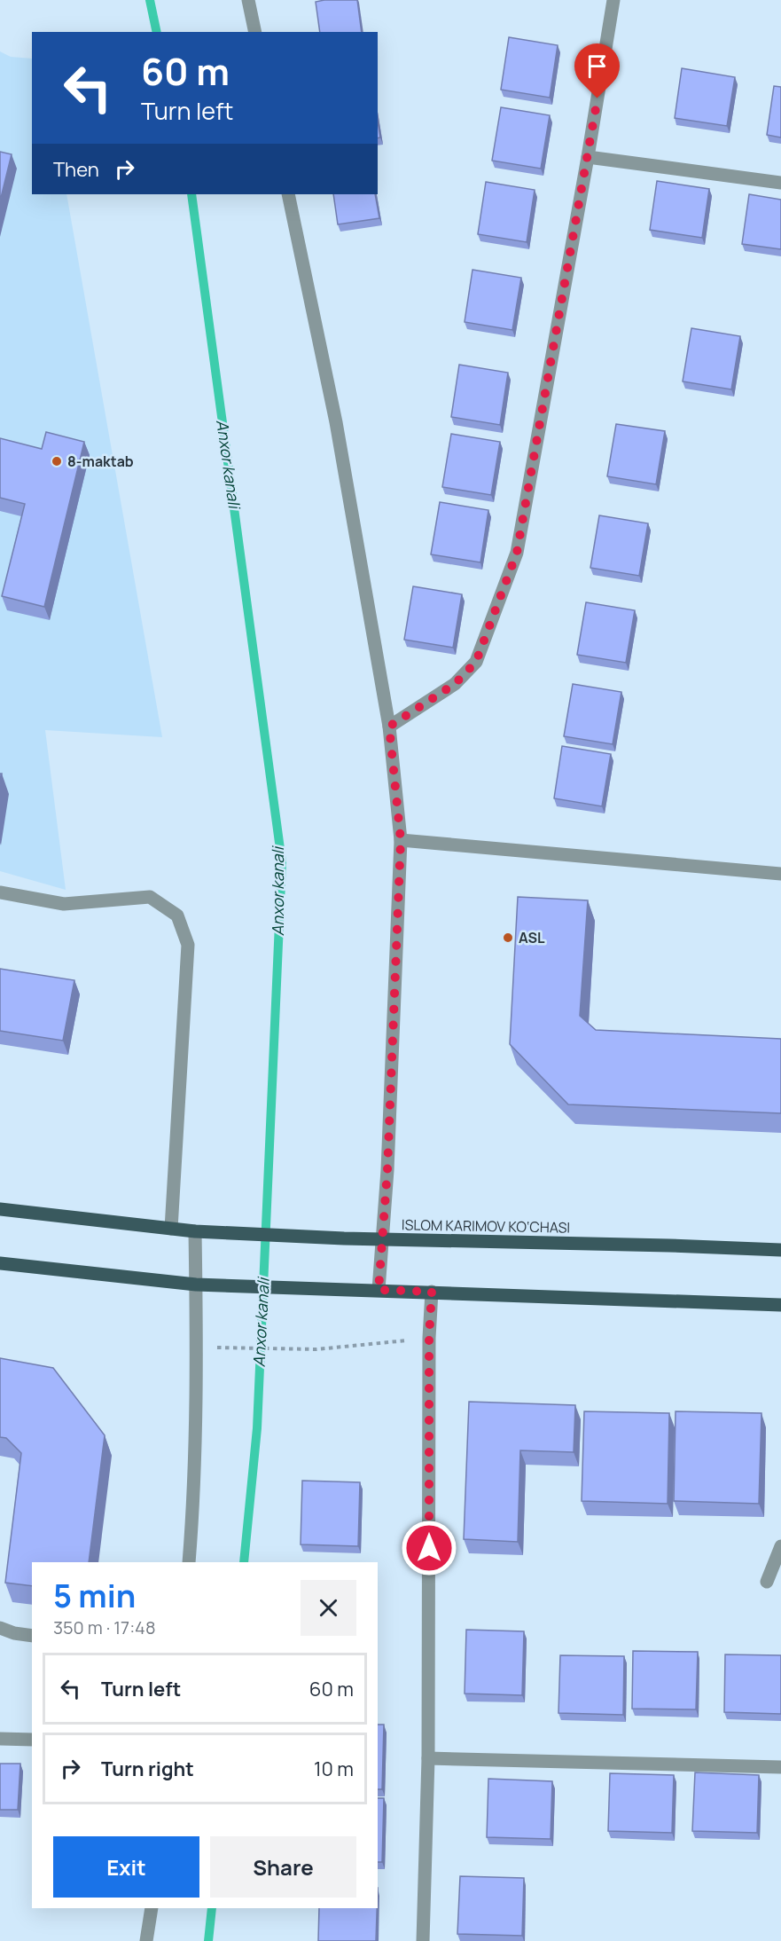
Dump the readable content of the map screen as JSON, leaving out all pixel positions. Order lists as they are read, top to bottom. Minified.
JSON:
{"streets":{"main road":["ISLOM KARIMOV KO‘CHASI"]},"water":["Anxor kanali"],"places":["8-maktab","ASL"],"page":{"turn":["60 m","Turn left"],"then":"Then","heading":["5 min","350 m · 17:48"],"list":[{"name":"Turn left","value":"60 m"},{"name":"Turn right","value":"10 m"}],"buttons":["Exit","Share"]}}
